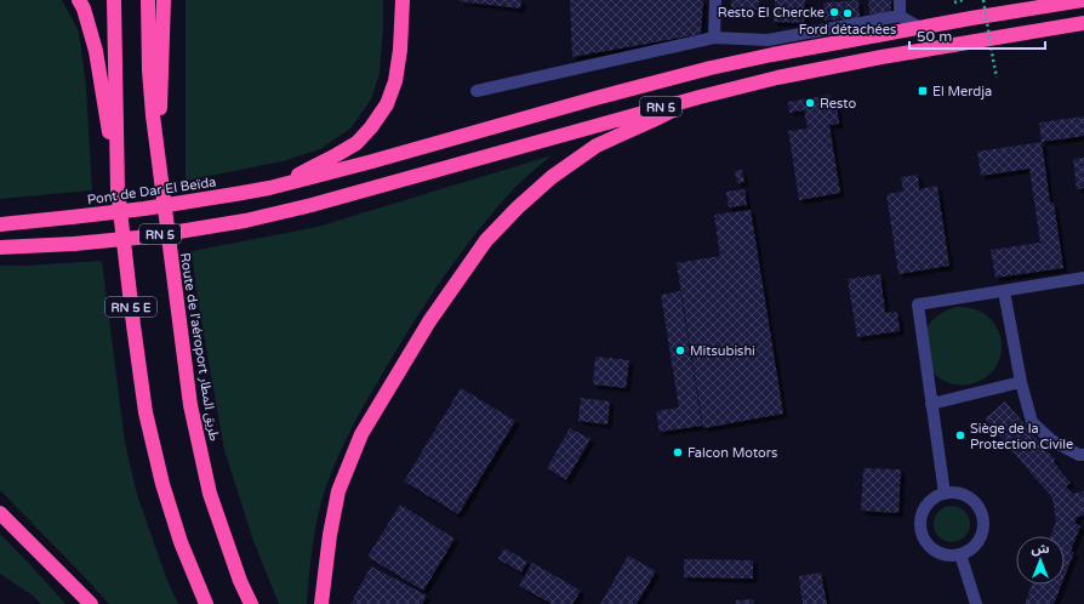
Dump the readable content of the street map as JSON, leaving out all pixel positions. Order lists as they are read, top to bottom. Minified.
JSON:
{"streets":{"highway":["RN 5","Pont de Dar El Beïda","RN 5 E","Route de l'aéroport طريق المطار"]},"crossings":[["RN 5","Pont de Dar El Beïda"]],"places":{"other":["Resto El Chercke","Ford détachées","Resto","Mitsubishi","Siège de la Protection Civile","Falcon Motors"],"transit":["El Merdja"]},"scale_bar":"50 m","north":"top"}
